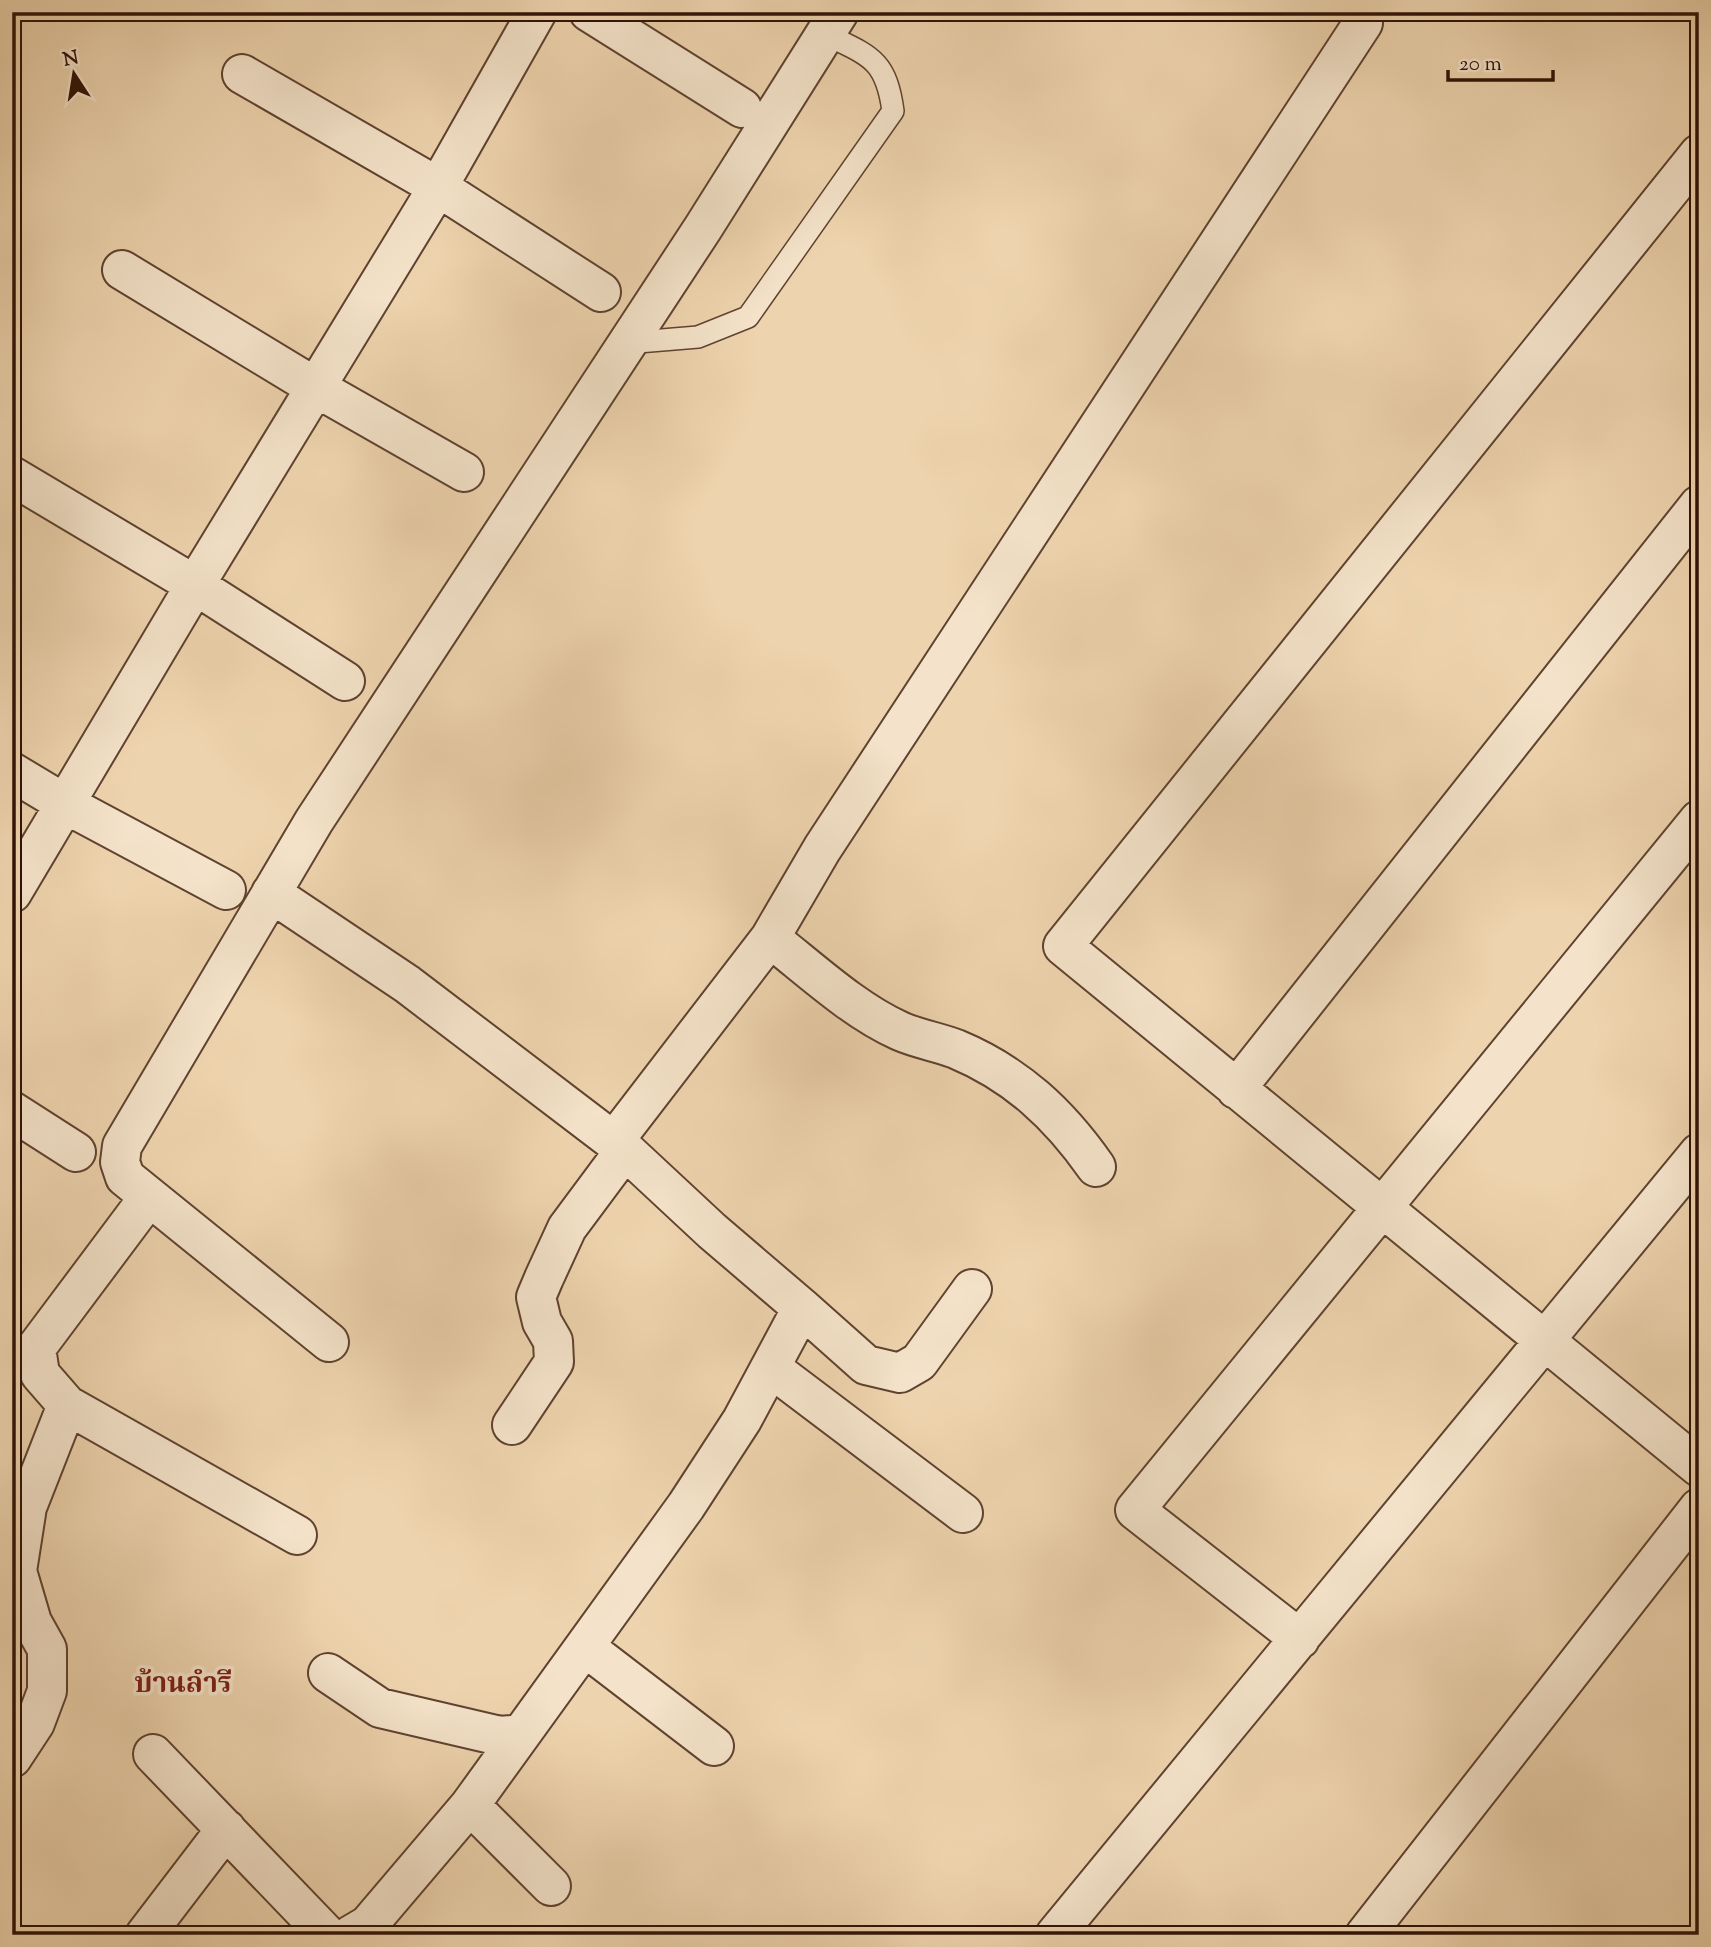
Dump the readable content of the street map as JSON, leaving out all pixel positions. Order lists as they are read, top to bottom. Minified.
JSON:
{"districts":["บ้านลำรี"],"scale_bar":"20 m","north":"top"}
